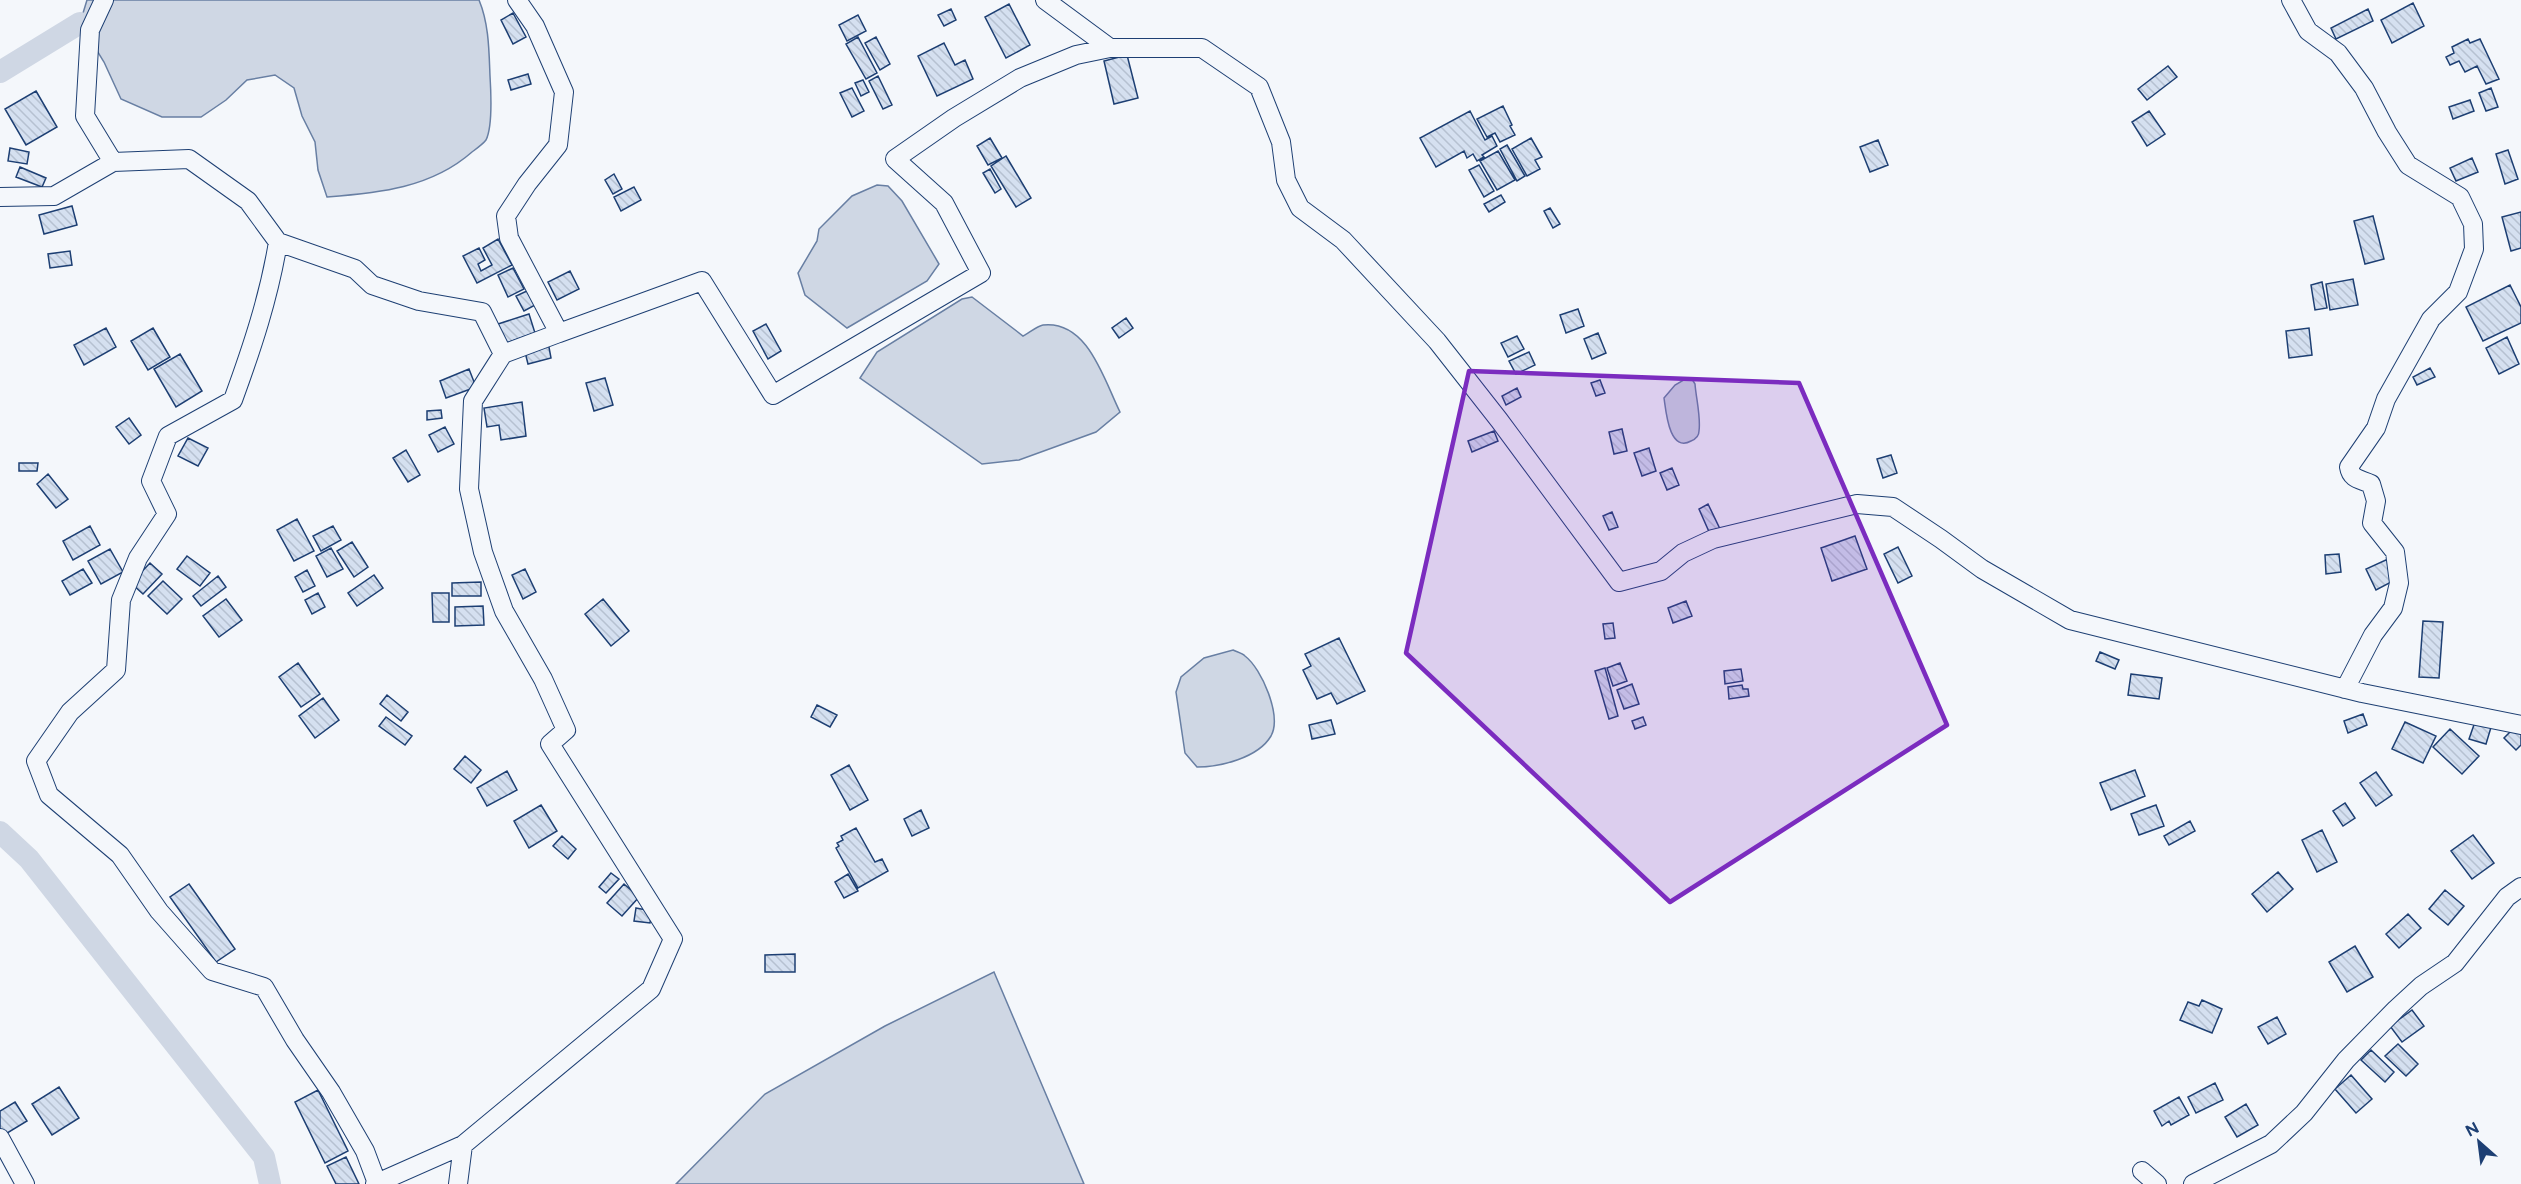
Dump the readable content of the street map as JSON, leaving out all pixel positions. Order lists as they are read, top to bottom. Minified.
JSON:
{"north":"top left"}
